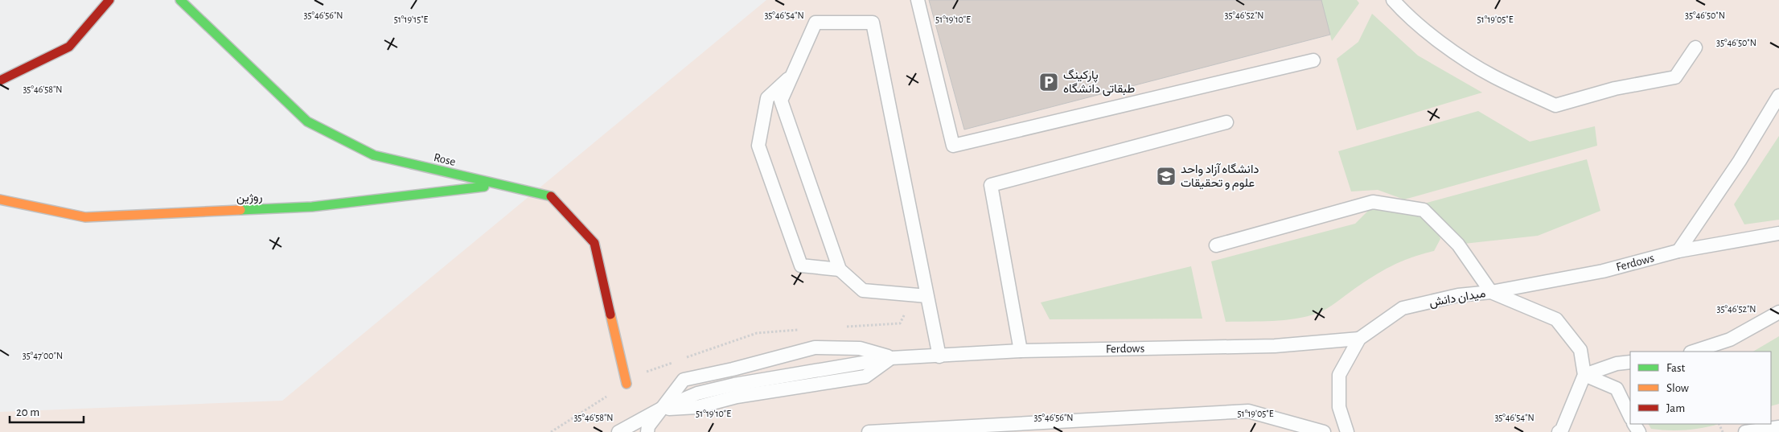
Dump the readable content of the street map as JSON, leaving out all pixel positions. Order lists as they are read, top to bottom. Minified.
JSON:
{"streets":{"street":["Rose","روژین"],"lane":["Ferdows","میدان دانش"]},"crossings":[["Rose","روژین"],["Ferdows","میدان دانش"]],"places":{"parking":["پارکینگ طبقاتی دانشگاه"],"school or university":["دانشگاه آزاد واحد علوم و تحقیقات"]},"legend":["Fast","Slow","Jam"],"scale_bar":"20 m","coordinates":["35°46'54\"N","35°46'52\"N","35°46'50\"N","35°46'56\"N","51°19'15\"E","51°19'10\"E","51°19'05\"E","35°46'58\"N","35°47'00\"N"]}
